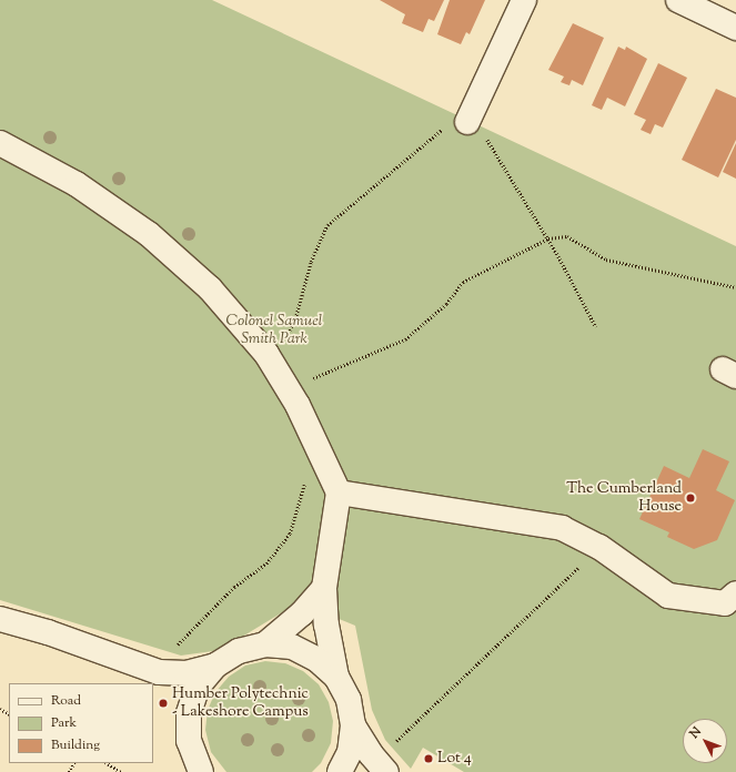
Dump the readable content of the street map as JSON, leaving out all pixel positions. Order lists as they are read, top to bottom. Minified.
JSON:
{"parks":["Colonel Samuel Smith Park"],"places":["The Cumberland House","Humber Polytechnic - Lakeshore Campus","Lot 4"],"legend":["Road","Park","Building"],"north":"top left"}
